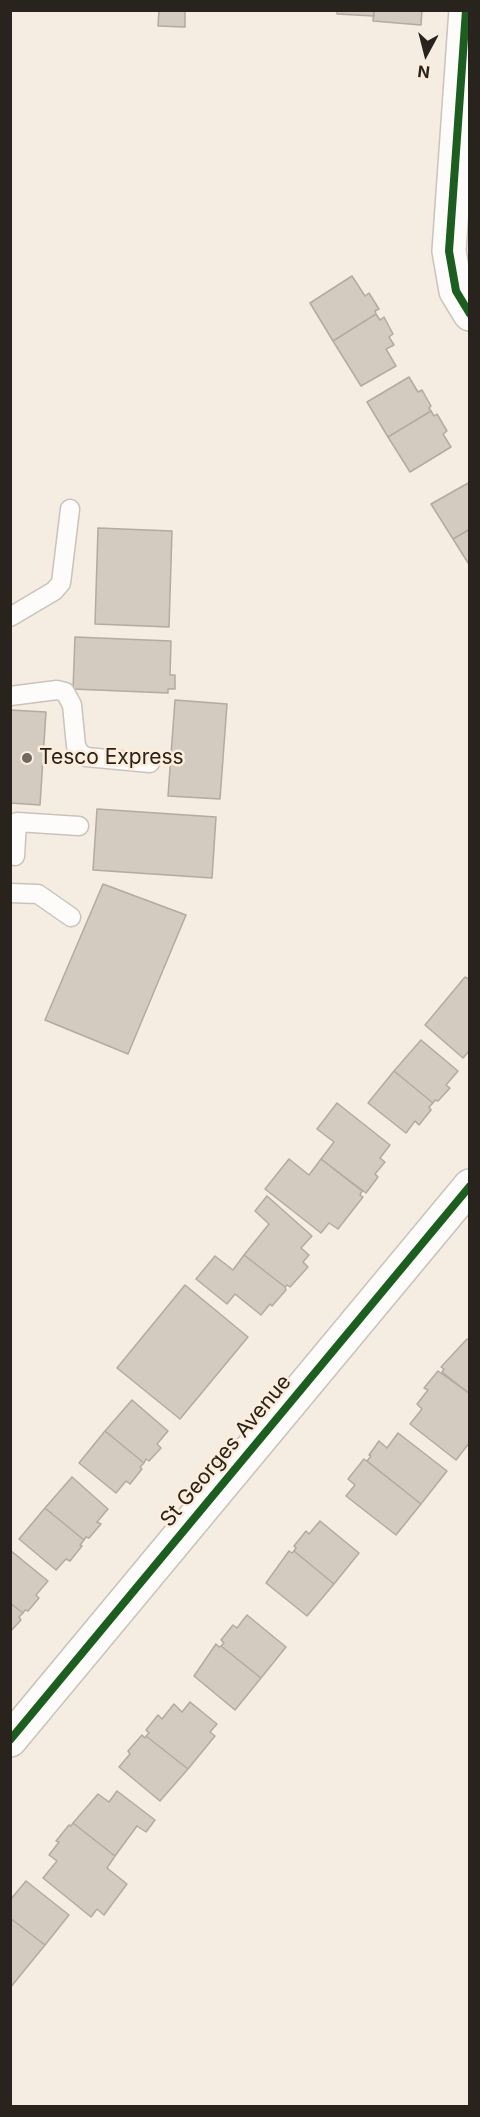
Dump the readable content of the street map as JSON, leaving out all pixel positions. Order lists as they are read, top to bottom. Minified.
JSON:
{"streets":{"street":["St Georges Avenue"]},"places":["Tesco Express"],"north":"bottom"}
